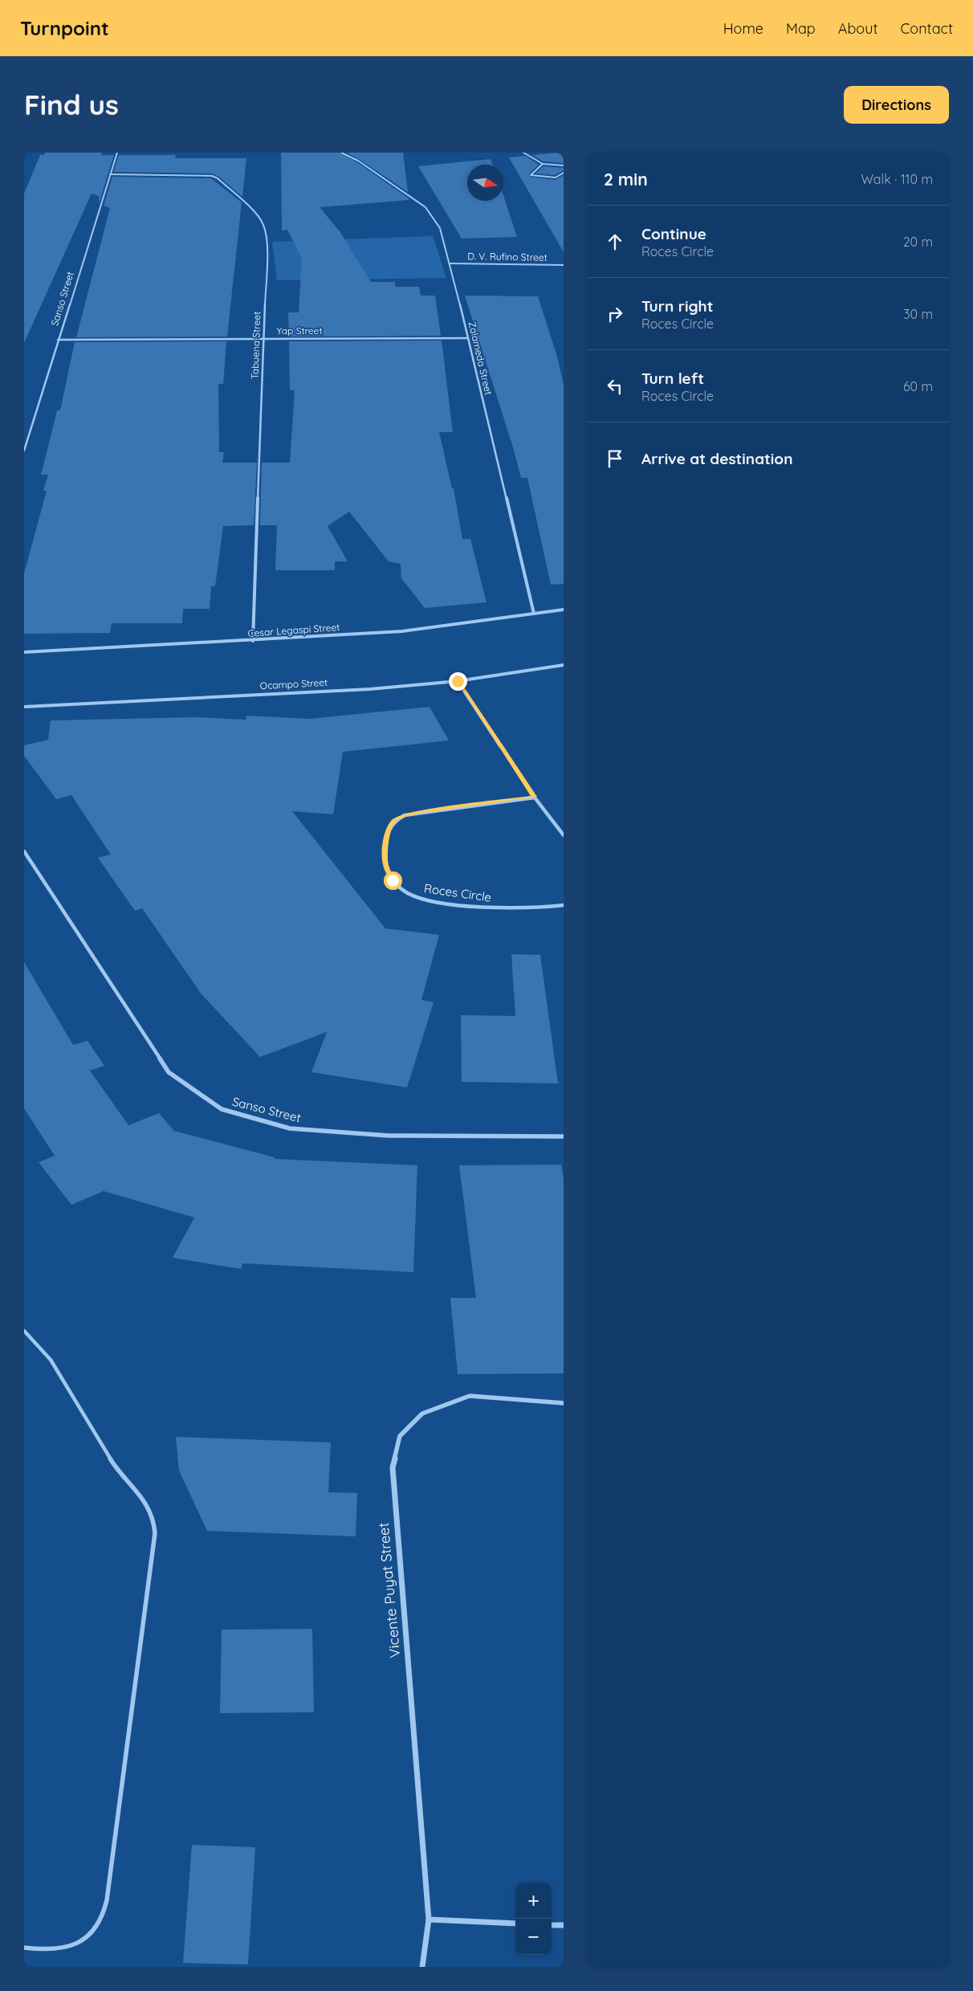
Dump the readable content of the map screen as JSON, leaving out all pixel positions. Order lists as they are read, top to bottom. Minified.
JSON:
{"streets":{"street":["D. V. Rufino Street","Sanso Street","Yap Street","Tabuena Street","Zalameda Street","Cesar Legaspi Street","Ocampo Street","Roces Circle","Vicente Puyat Street"]},"crossings":[["D. V. Rufino Street","Zalameda Street"],["Sanso Street","Yap Street"],["Sanso Street","Tabuena Street"],["Yap Street","Tabuena Street"],["Yap Street","Zalameda Street"],["Tabuena Street","Cesar Legaspi Street"],["Zalameda Street","Cesar Legaspi Street"]],"north":"right","page":{"header":"Turnpoint","nav":["Home","Map","About","Contact"],"buttons":"Directions","title":"Find us","heading":["2 min","Walk · 110 m"],"list":[["Continue","Roces Circle","20 m"],["Turn right","Roces Circle","30 m"],["Turn left","Roces Circle","60 m"],"Arrive at destination"],"map_buttons":["+","−"]}}
